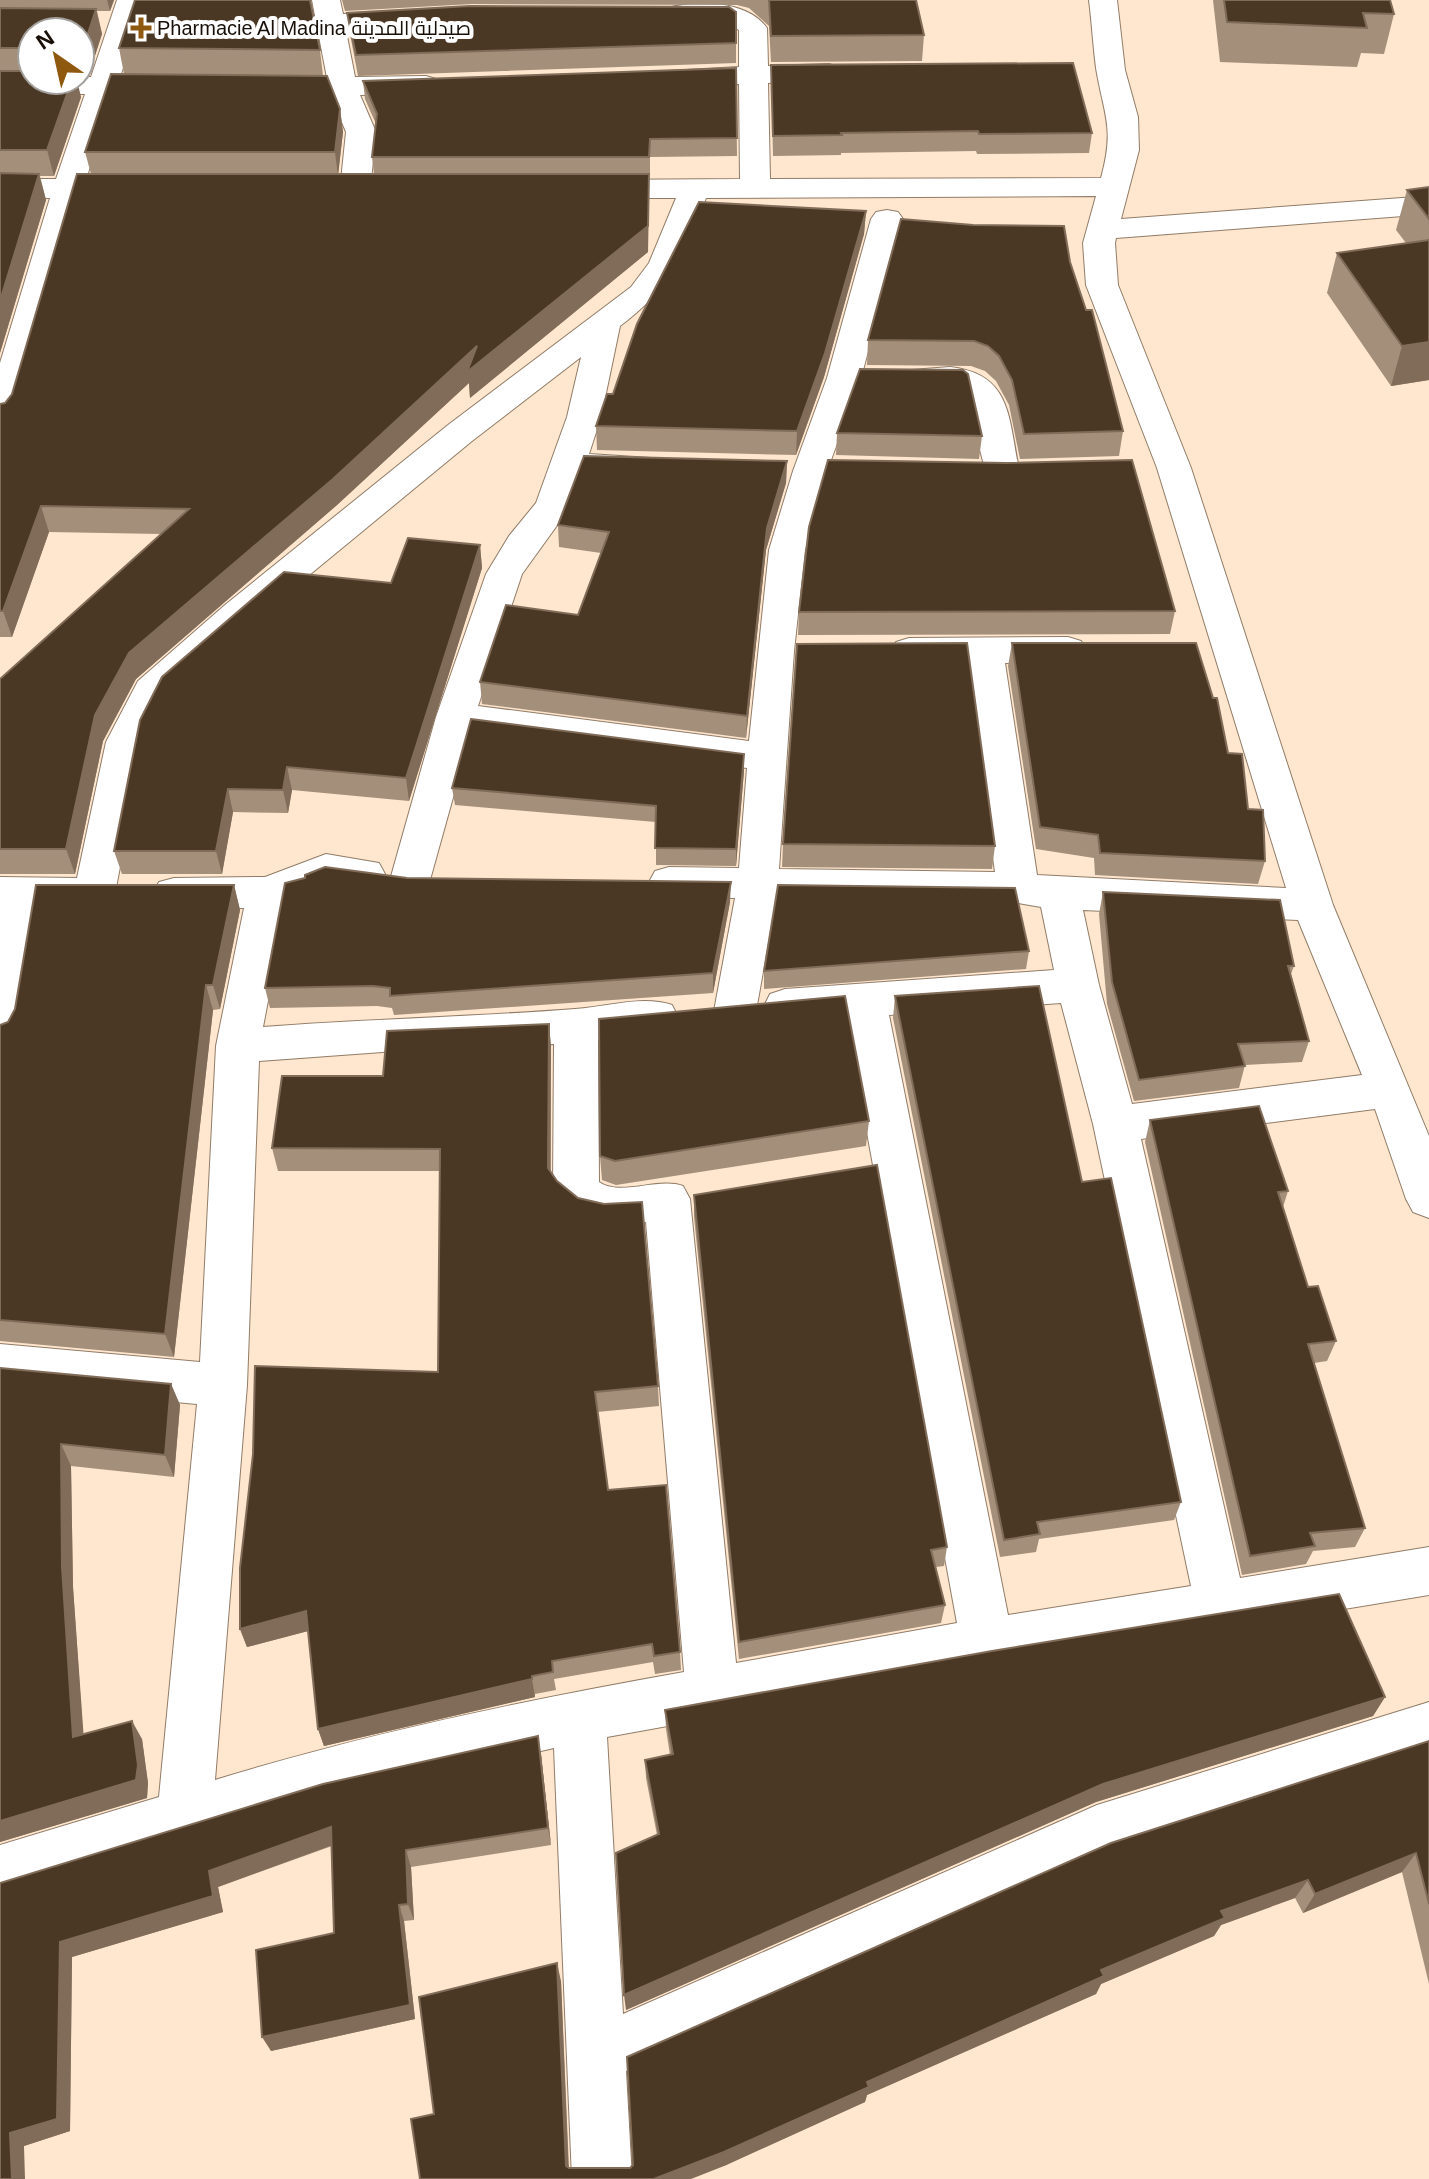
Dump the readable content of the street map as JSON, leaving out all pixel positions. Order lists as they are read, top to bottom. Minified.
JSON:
{"places":{"health":["Pharmacie Al Madina صيدلية المدينة"]},"north":"top left"}
